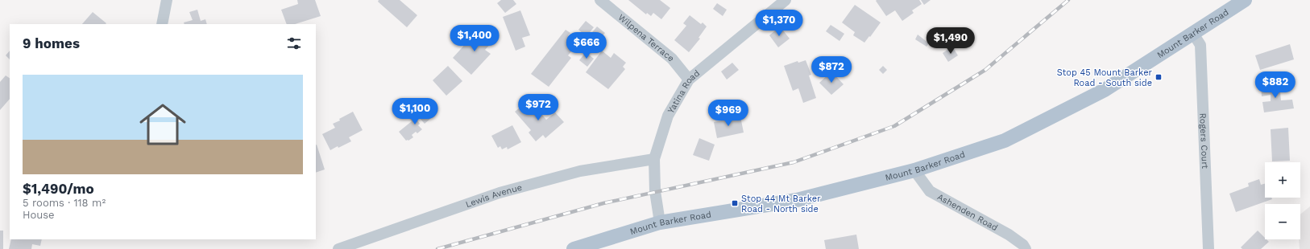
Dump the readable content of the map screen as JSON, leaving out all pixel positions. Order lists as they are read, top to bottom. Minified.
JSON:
{"streets":{"main road":["Mount Barker Road"],"street":["Wilpena Terrace","Yatina Road","Rogers Court","Lewis Avenue","Ashenden Road"]},"crossings":[["Mount Barker Road","Yatina Road"],["Mount Barker Road","Rogers Court"],["Mount Barker Road","Ashenden Road"],["Wilpena Terrace","Yatina Road"],["Yatina Road","Lewis Avenue"]],"places":{"transit":["Stop 45 Mount Barker Road - South side","Stop 44 Mt Barker Road - North side"]},"page":{"price":["$1,370","$1,400","$1,490","$666","$872","$882","$972","$1,100","$969"],"heading":"9 homes","list":[{"name":"$1,490/mo","note":"5 rooms · 118 m² · House"}],"map_buttons":["+","−"]}}
